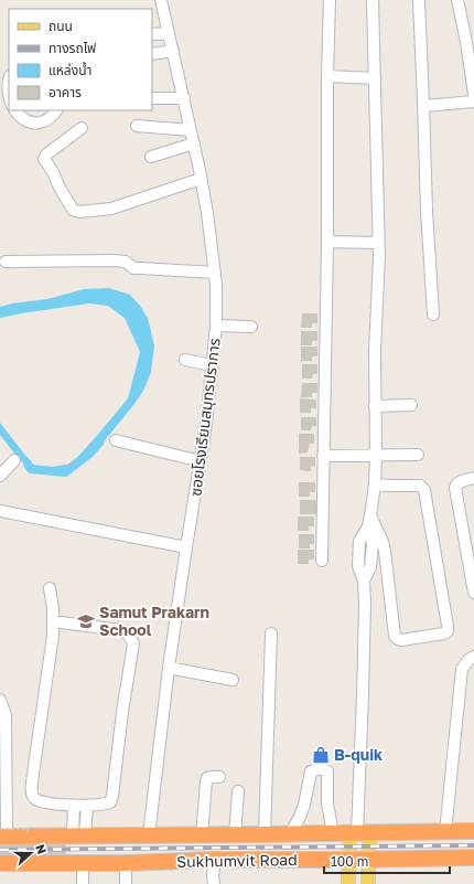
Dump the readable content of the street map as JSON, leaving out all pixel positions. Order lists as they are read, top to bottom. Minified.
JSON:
{"streets":{"highway":["Sukhumvit Road"],"street":["ซอยโรงเรียนสมุทรปราการ"]},"crossings":[["ซอยโรงเรียนสมุทรปราการ","Sukhumvit Road"]],"places":{"school or university":["Samut Prakarn School"],"shop":["B-quik"]},"legend":["ถนน","ทางรถไฟ","แหล่งน้ำ","อาคาร"],"scale_bar":"100 m","north":"right"}
